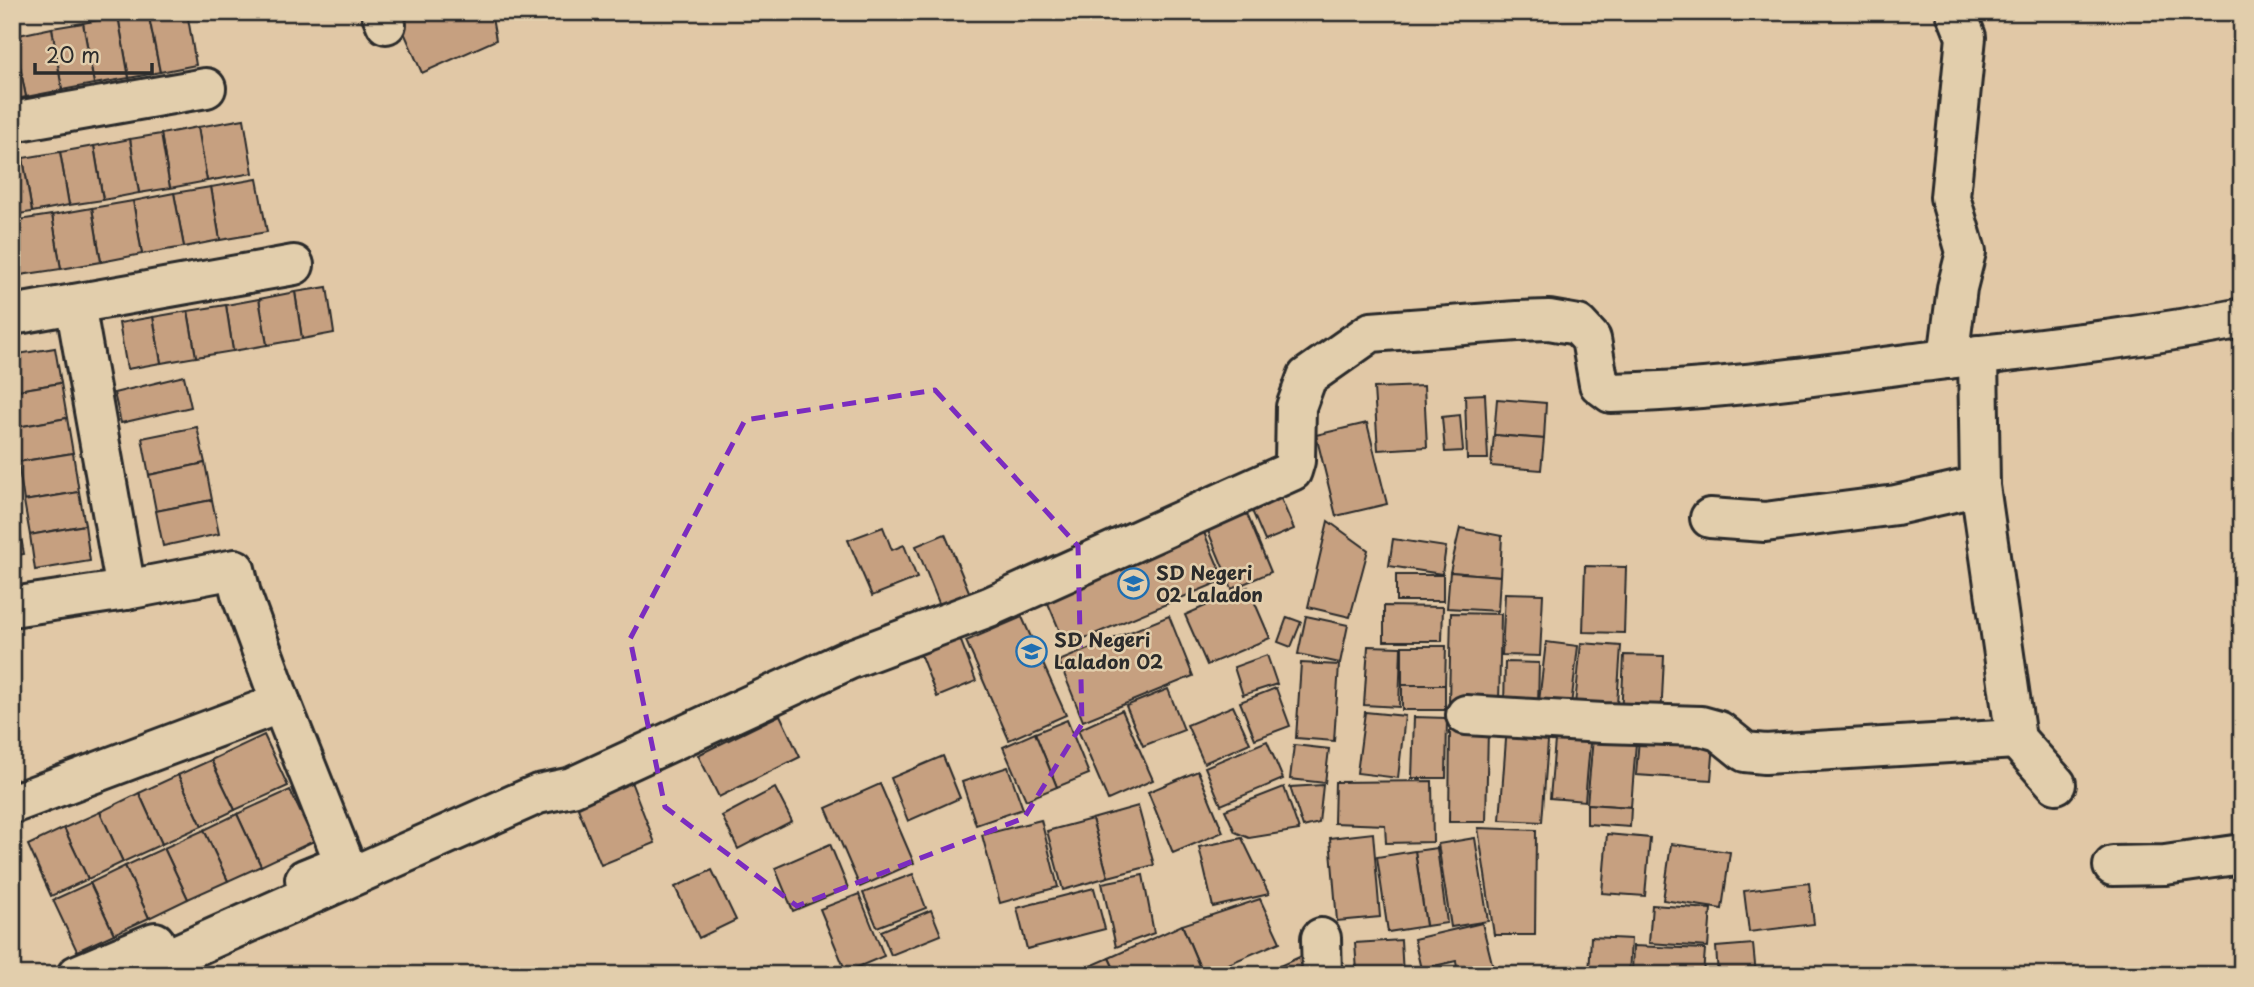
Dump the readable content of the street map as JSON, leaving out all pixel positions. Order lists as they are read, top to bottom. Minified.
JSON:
{"places":{"school or university":["SD Negeri 02 Laladon","SD Negeri Laladon 02"]},"scale_bar":"20 m"}
